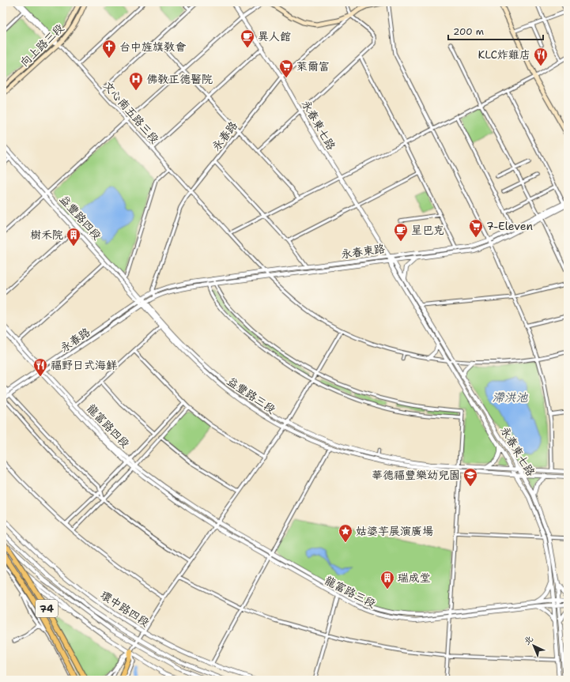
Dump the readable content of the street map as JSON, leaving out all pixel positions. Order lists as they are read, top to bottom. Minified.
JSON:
{"streets":{"highway":["74"],"main road":["向上路三段"],"street":["文心南五路三段","永春東七路","永春路","益豐路四段","永春東路","益豐路三段","龍富路四段","龍富路三段","環中路四段"]},"crossings":[["向上路三段","文心南五路三段"],["文心南五路三段","永春東七路"],["文心南五路三段","永春路"],["文心南五路三段","永春東路"],["永春東七路","永春路"],["永春東七路","永春東路"],["永春東七路","益豐路三段"],["永春東七路","龍富路三段"],["永春路","益豐路四段"],["永春路","永春東路"],["永春路","益豐路三段"],["永春路","龍富路四段"],["益豐路四段","益豐路三段"],["龍富路四段","龍富路三段"]],"water":["滯洪池"],"places":{"cafe":["異人館","星巴克"],"church":["台中旌旗教會"],"restaurant":["KLC炸雞店","福野日式海鮮"],"supermarket":["萊爾富","7-Eleven"],"hospital":["佛教正德醫院"],"building":["樹禾院","瑞成堂"],"school or university":["華德福豐樂幼兒園"],"place":["姑婆芋展演廣場"]},"scale_bar":"200 m","north":"top left"}
